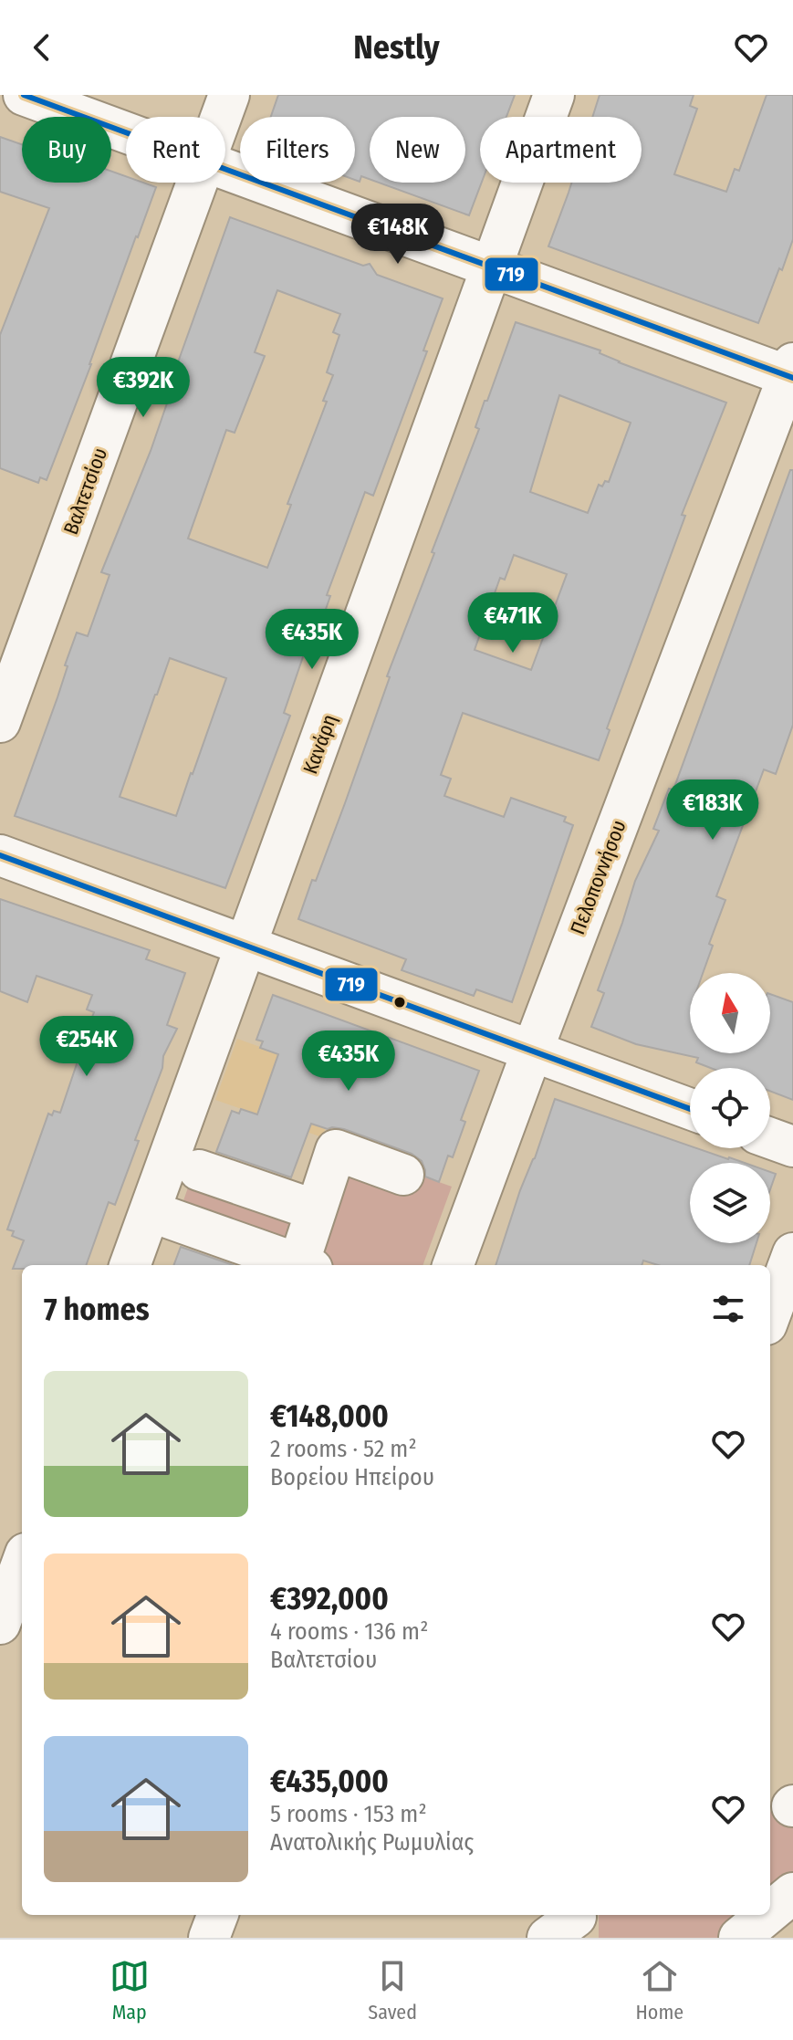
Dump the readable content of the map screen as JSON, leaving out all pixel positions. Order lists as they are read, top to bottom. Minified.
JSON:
{"streets":{"street":["Βαλτετσίου","Κανάρη","Πελοποννήσου"]},"lines":["transit line 719"],"north":"top","page":{"header":"Nestly","chip":["Buy","Rent","Filters","New","Apartment"],"price":["€148K","€392K","€471K","€435K","€183K","€254K","€435K"],"heading":"7 homes","list":[{"name":"€148,000","note":"2 rooms · 52 m² · Βορείου Ηπείρου"},{"name":"€392,000","note":"4 rooms · 136 m² · Βαλτετσίου"},{"name":"€435,000","note":"5 rooms · 153 m² · Ανατολικής Ρωμυλίας"}],"tabs":["Map","Saved","Home"]}}
